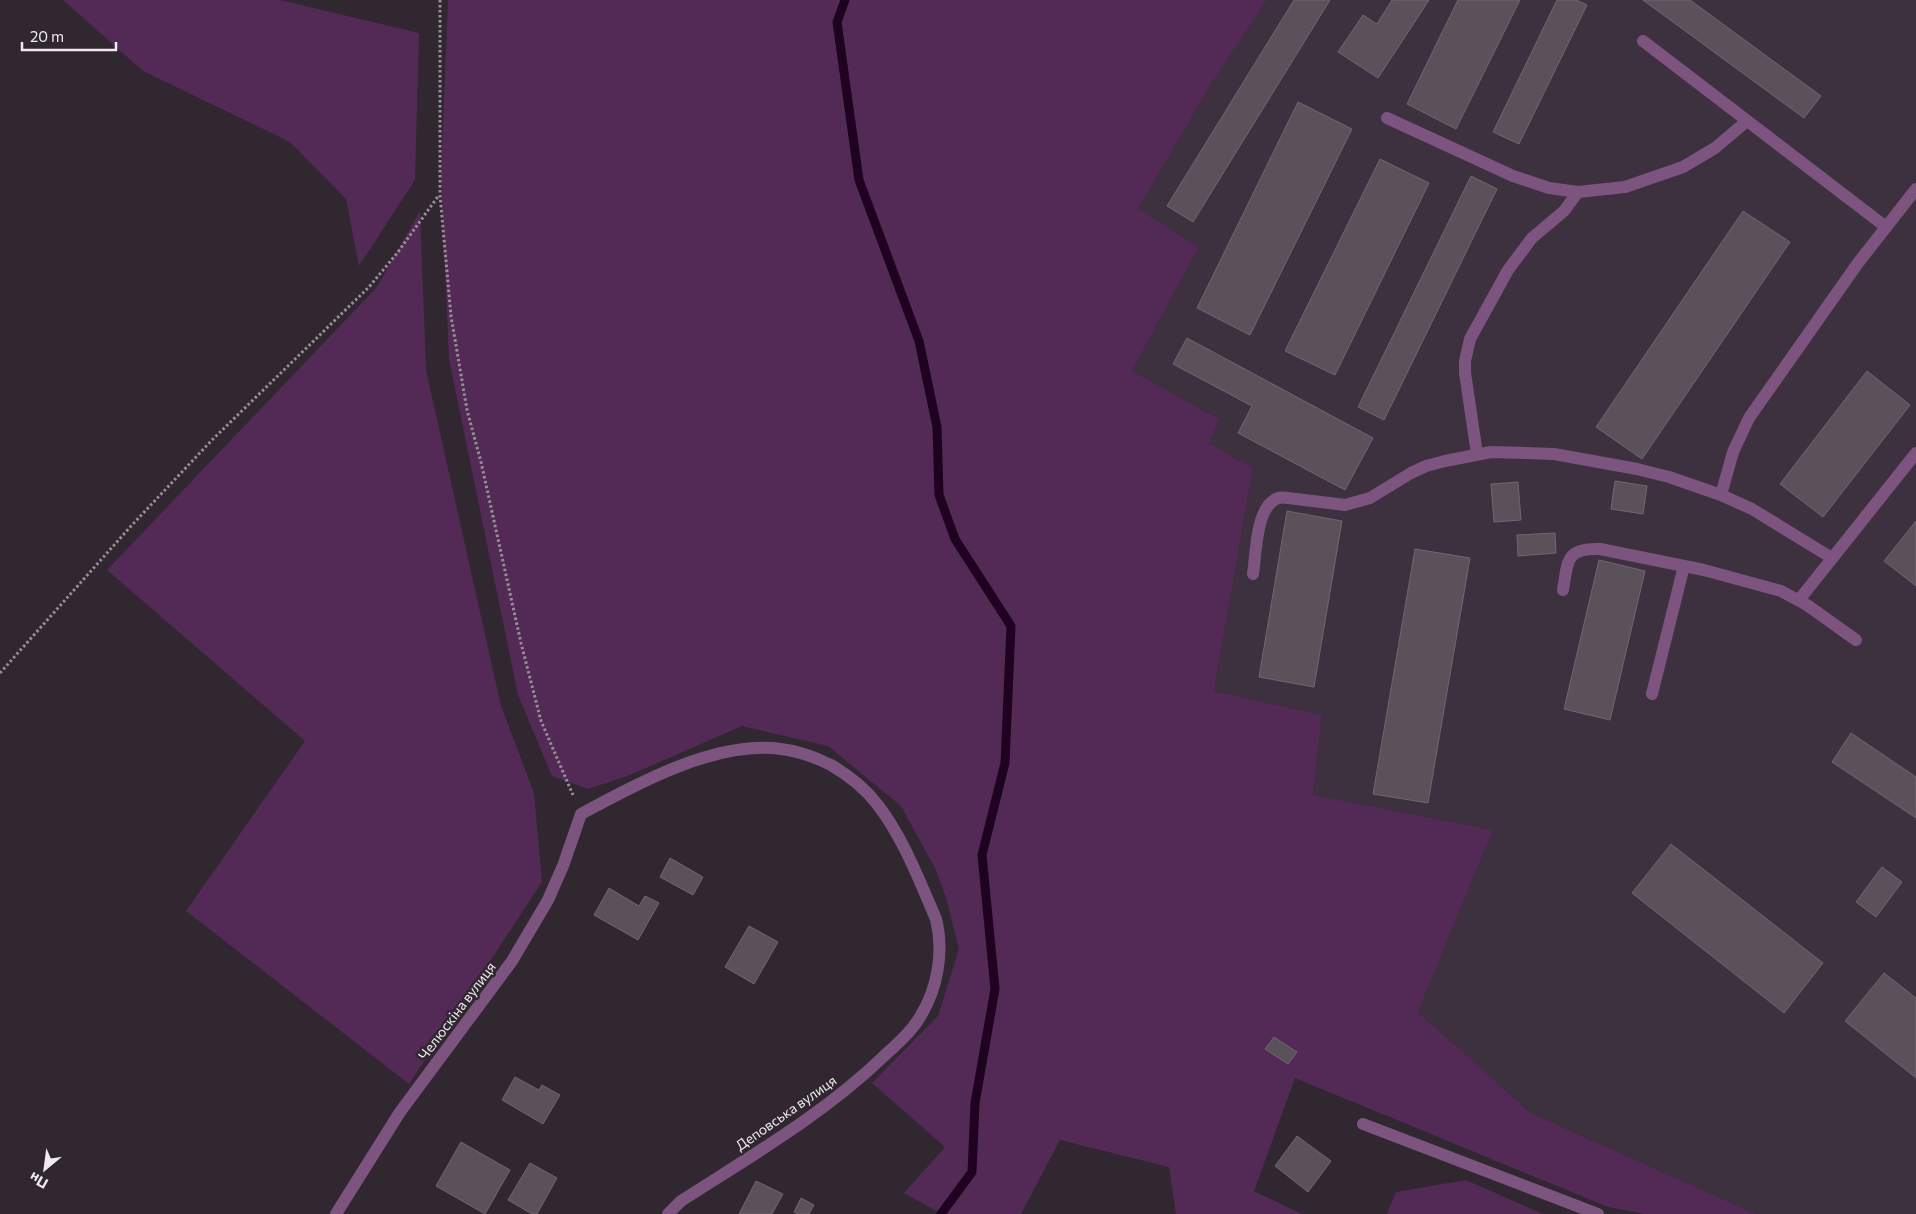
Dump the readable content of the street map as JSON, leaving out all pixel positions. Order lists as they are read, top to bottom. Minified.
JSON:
{"streets":{"street":["Челюскіна вулиця","Деповська вулиця"]},"crossings":[["Челюскіна вулиця","Деповська вулиця"]],"scale_bar":"20 m","north":"bottom left"}
